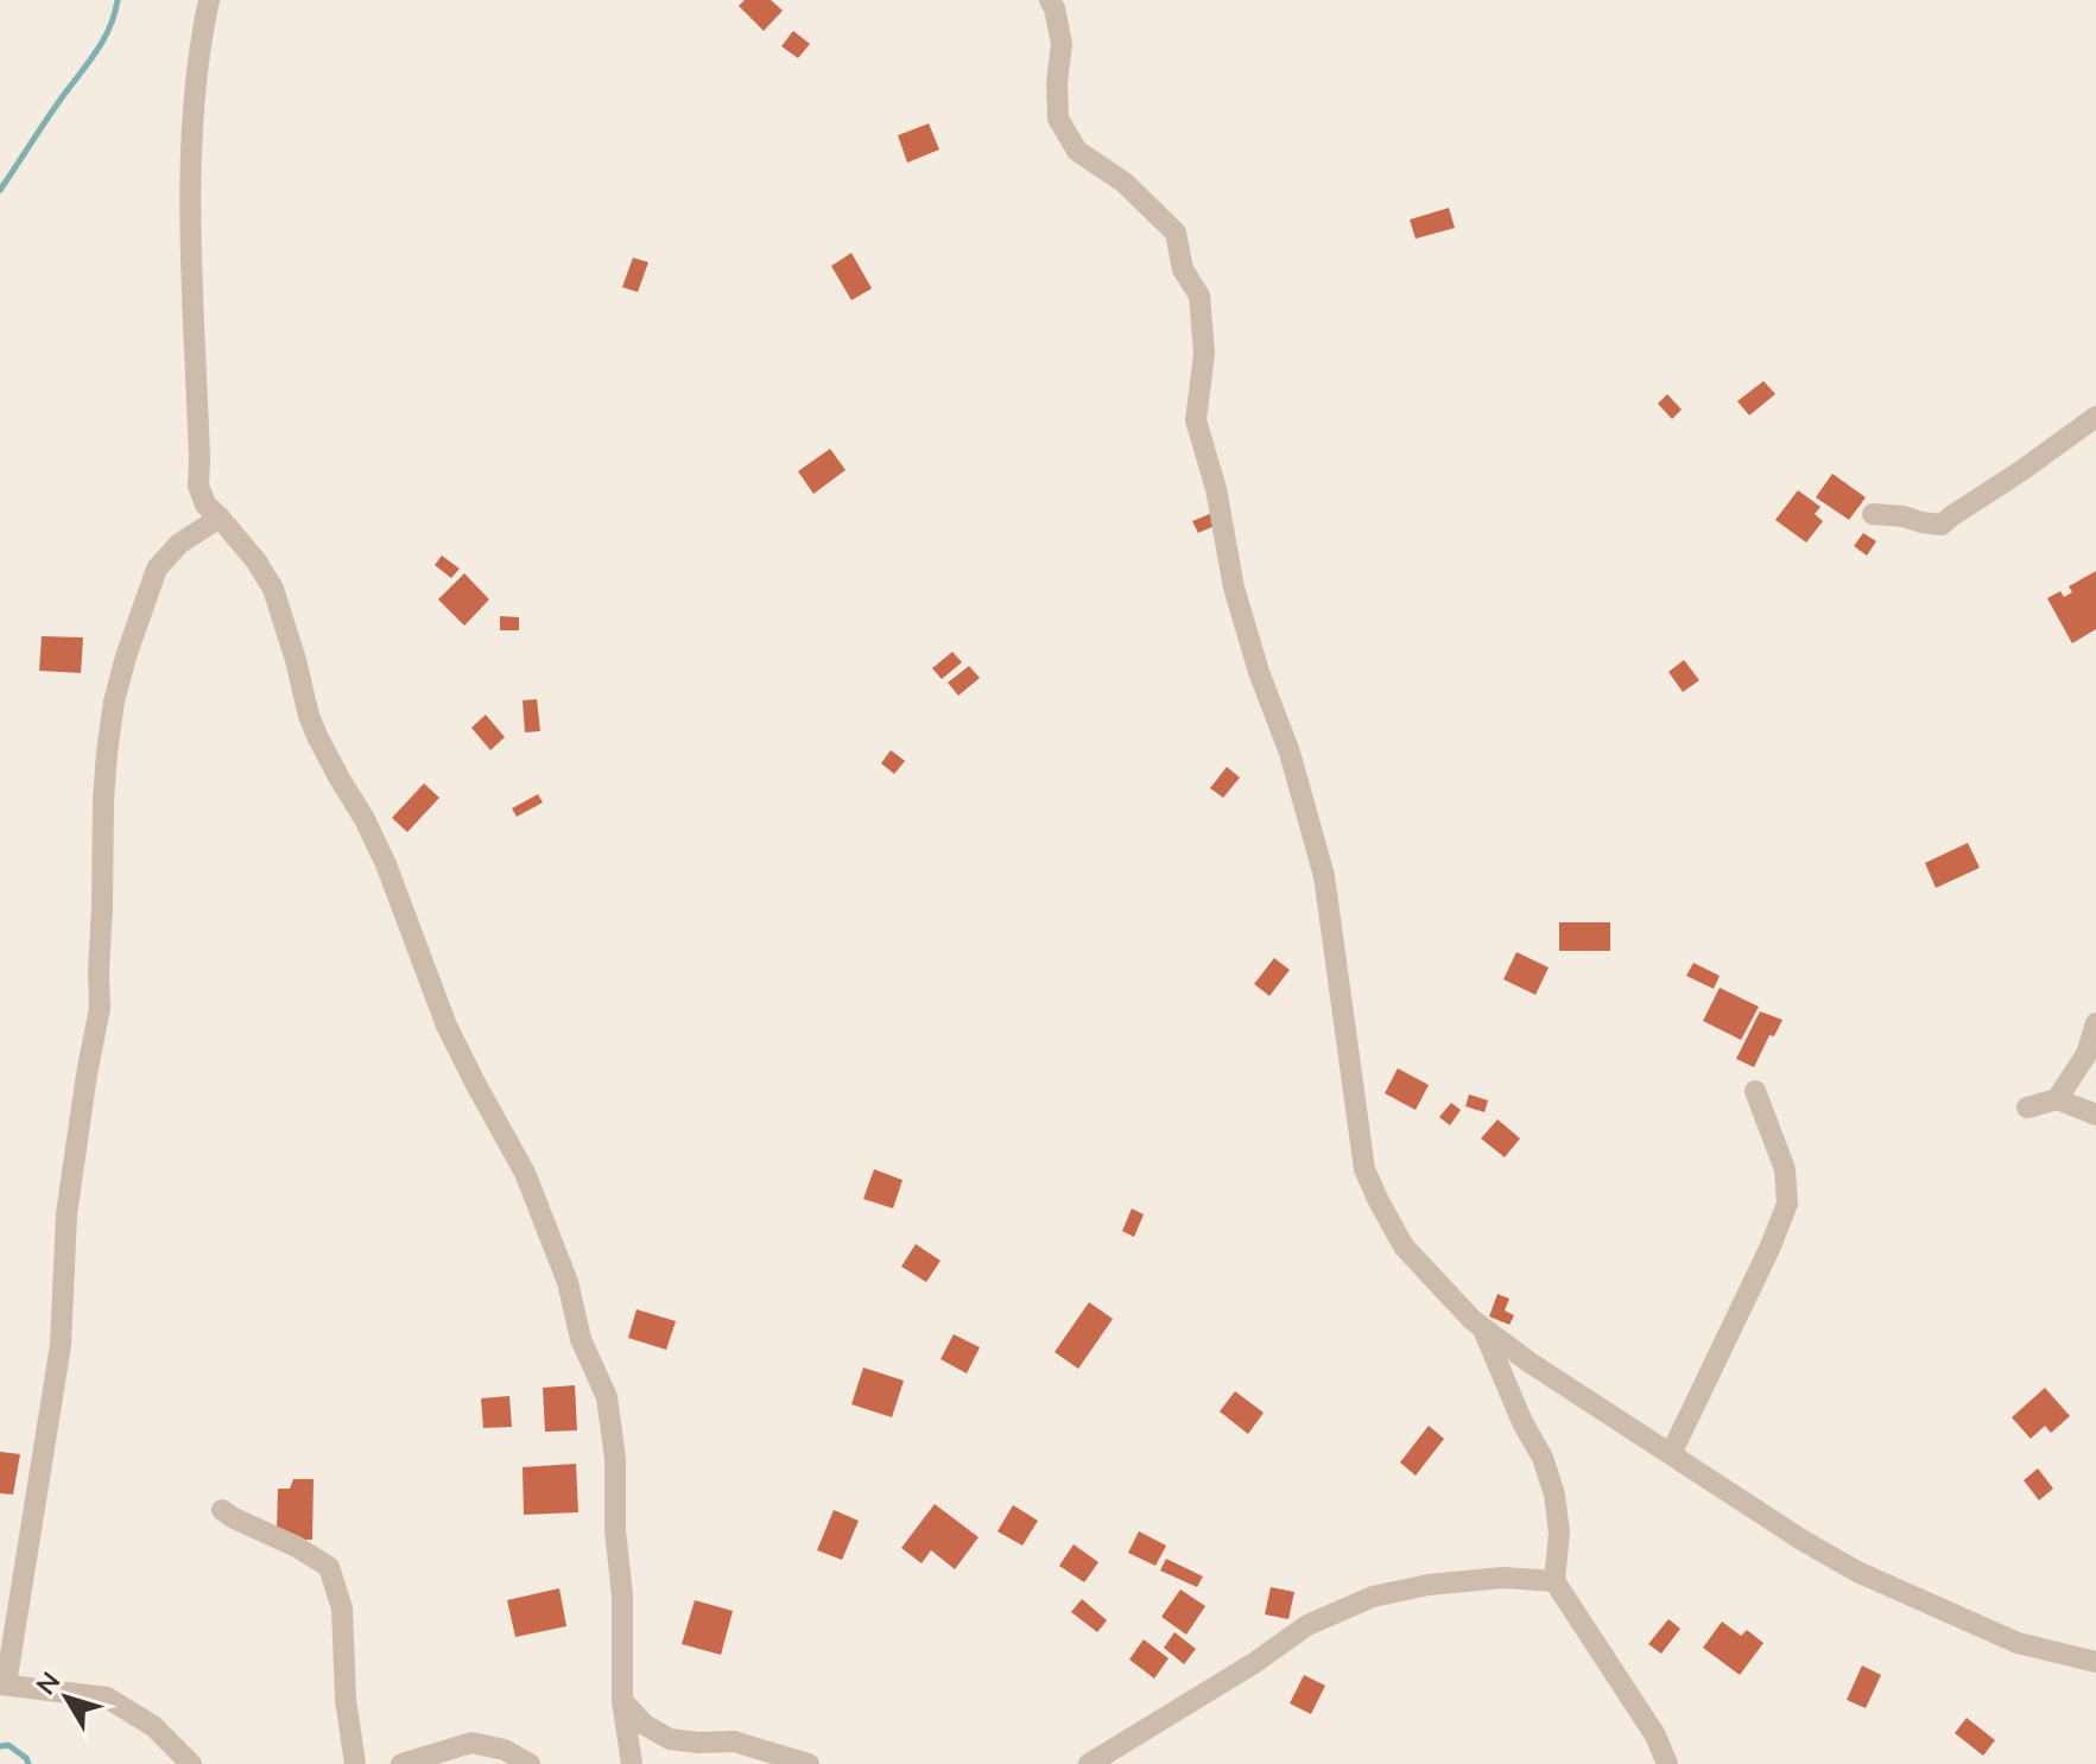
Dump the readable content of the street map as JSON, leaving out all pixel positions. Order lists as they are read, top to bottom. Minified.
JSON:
{"north":"top left"}
